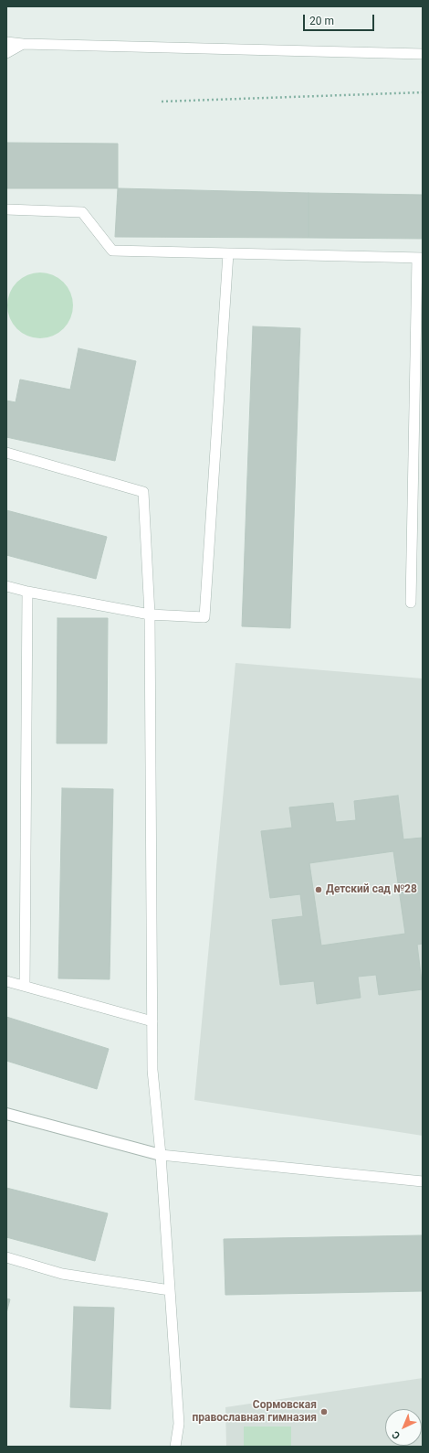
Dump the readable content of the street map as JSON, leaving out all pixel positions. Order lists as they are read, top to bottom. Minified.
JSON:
{"places":["Детский сад №28","Сормовская православная гимназия"],"scale_bar":"20 m","north":"bottom left"}
